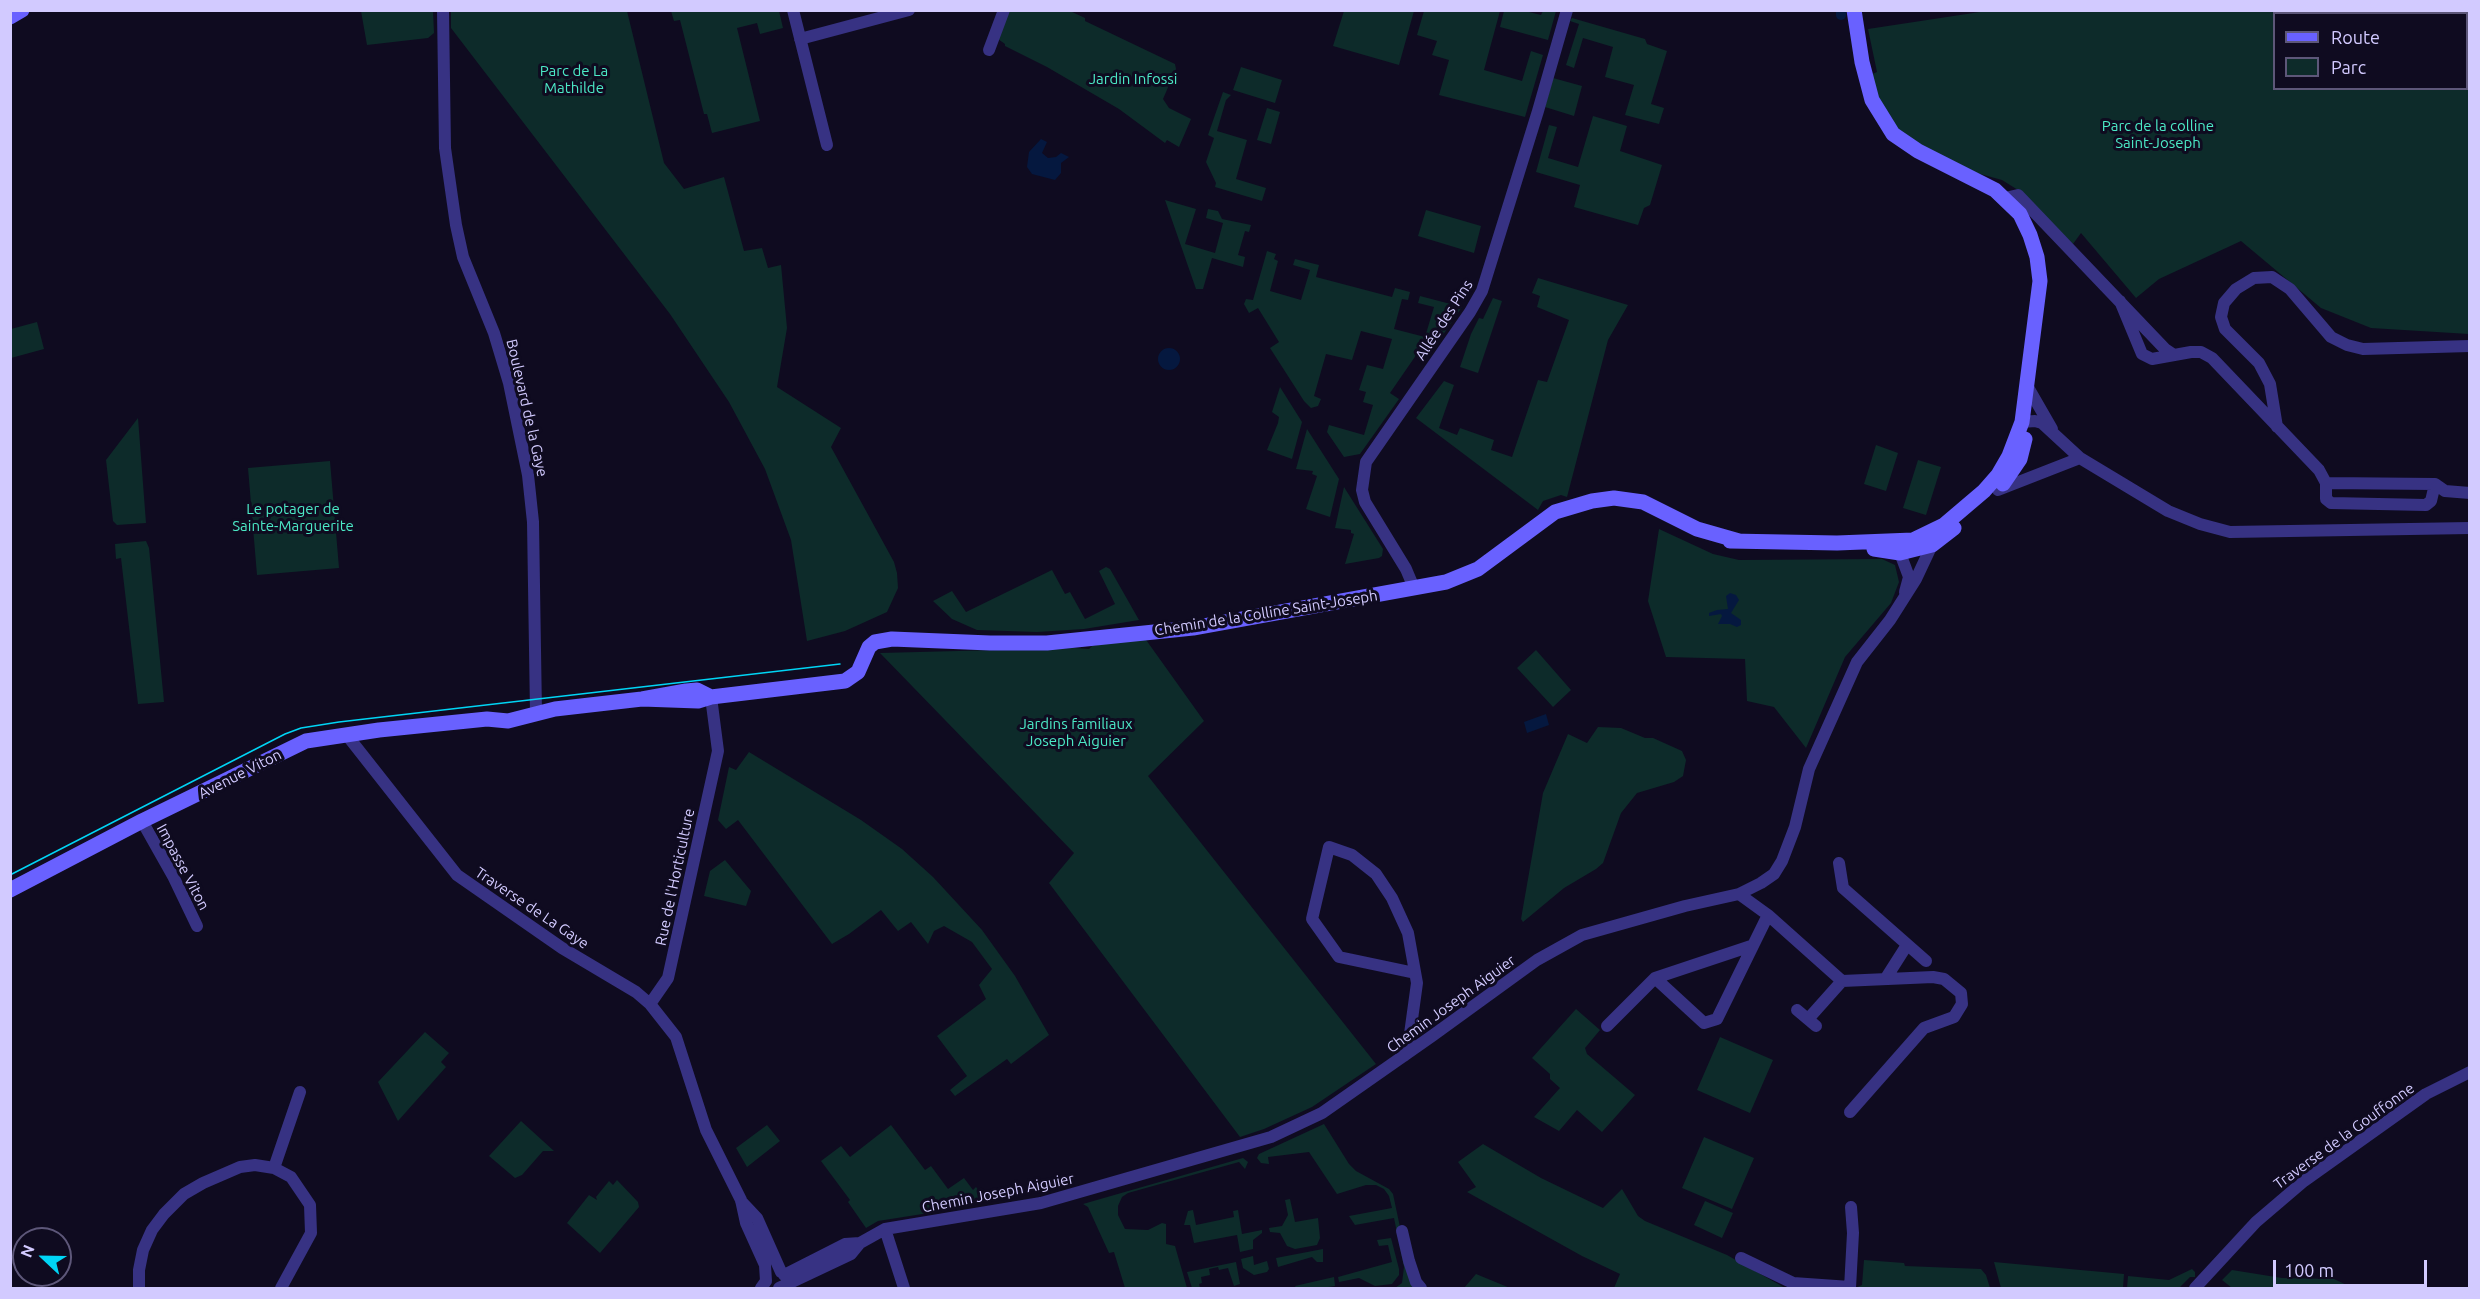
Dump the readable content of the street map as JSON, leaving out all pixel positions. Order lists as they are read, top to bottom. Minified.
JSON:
{"streets":{"street":["Allée des Pins","Boulevard de la Gaye","Chemin de la Colline Saint-Joseph","Avenue Viton","Impasse Viton","Rue de l'Horticulture","Traverse de La Gaye","Chemin Joseph Aiguier","Traverse de la Gouffonne"]},"crossings":[["Allée des Pins","Chemin de la Colline Saint-Joseph"],["Boulevard de la Gaye","Avenue Viton"],["Chemin de la Colline Saint-Joseph","Avenue Viton"],["Chemin de la Colline Saint-Joseph","Rue de l'Horticulture"],["Chemin de la Colline Saint-Joseph","Chemin Joseph Aiguier"],["Avenue Viton","Impasse Viton"],["Avenue Viton","Traverse de La Gaye"],["Rue de l'Horticulture","Traverse de La Gaye"]],"parks":["Parc de La Mathilde","Jardin Infossi","Parc de la colline Saint-Joseph","Le potager de Sainte-Marguerite","Jardins familiaux Joseph Aiguier"],"legend":["Route","Parc"],"scale_bar":"100 m","north":"left"}
